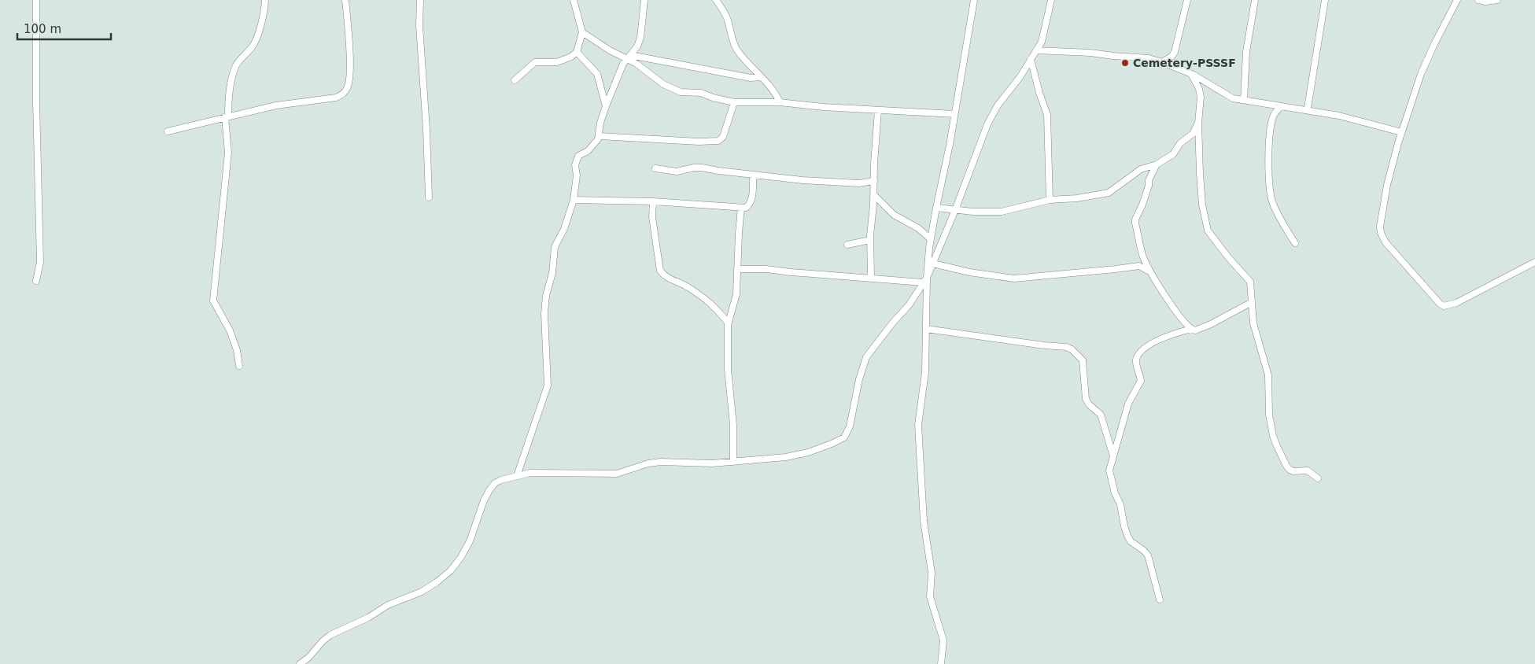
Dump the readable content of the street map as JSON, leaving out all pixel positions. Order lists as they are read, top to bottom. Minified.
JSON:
{"places":["Cemetery-PSSSF"],"scale_bar":"100 m"}
